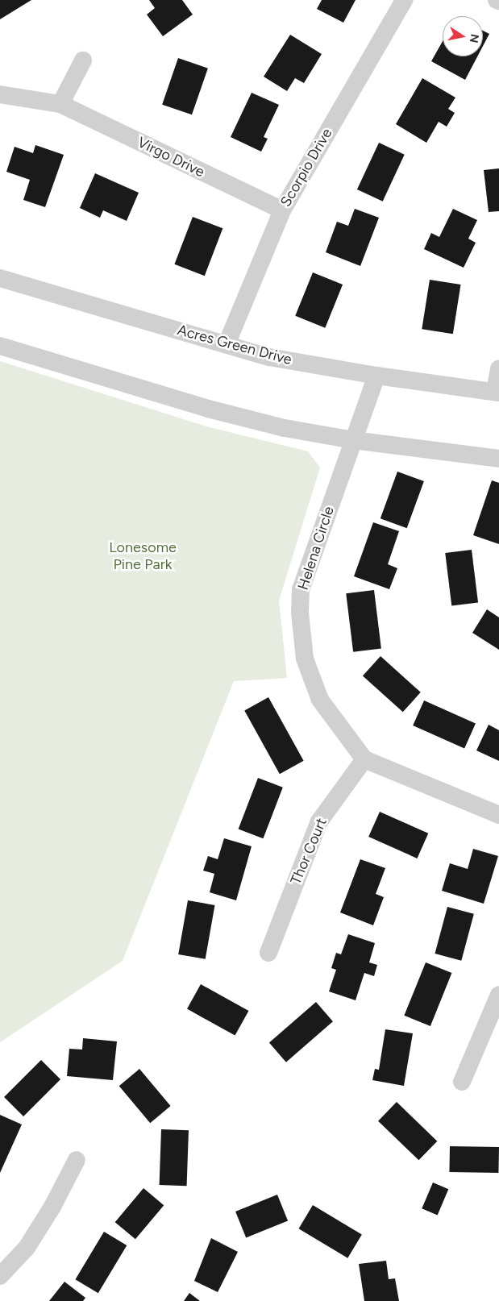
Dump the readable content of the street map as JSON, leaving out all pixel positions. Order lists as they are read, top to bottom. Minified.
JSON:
{"streets":{"street":["Virgo Drive","Scorpio Drive","Acres Green Drive","Helena Circle","Thor Court"]},"crossings":[["Virgo Drive","Scorpio Drive"],["Scorpio Drive","Acres Green Drive"],["Acres Green Drive","Helena Circle"],["Helena Circle","Thor Court"]],"parks":["Lonesome Pine Park"],"north":"right"}
